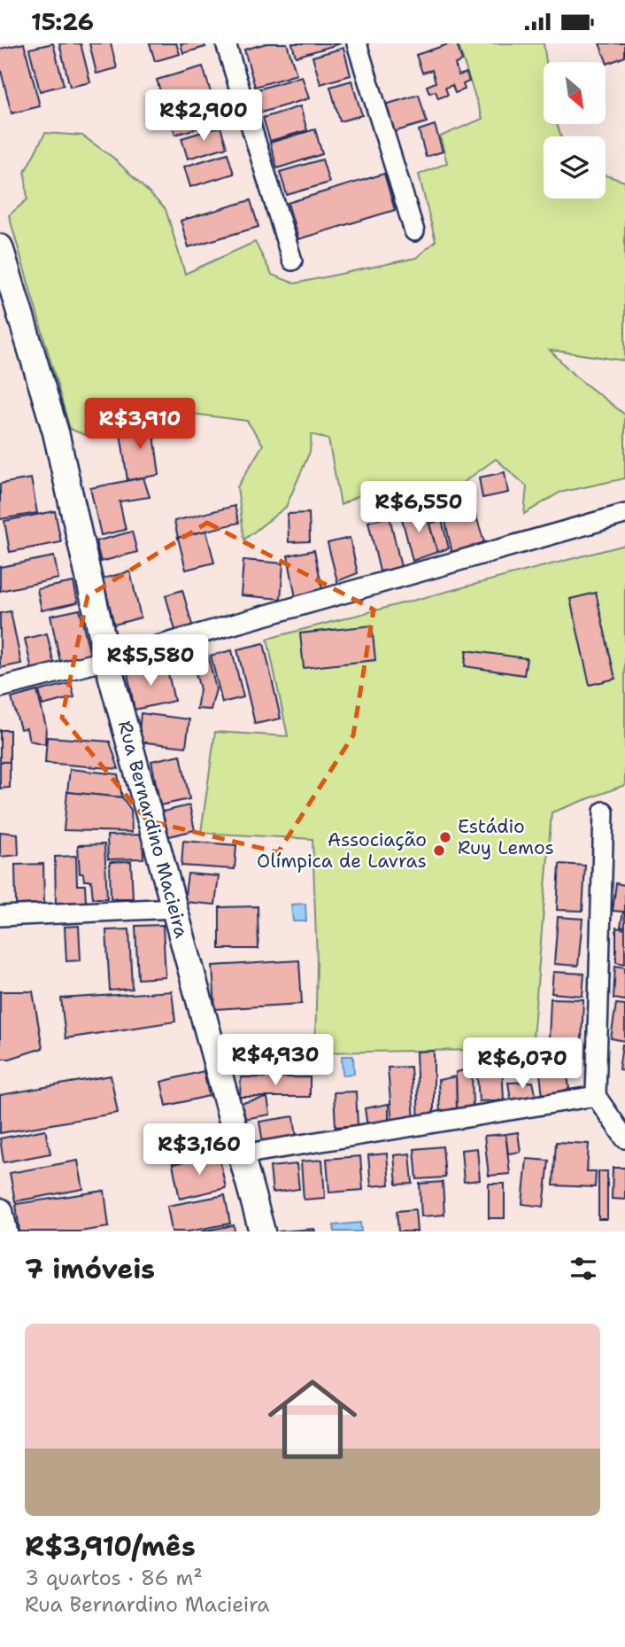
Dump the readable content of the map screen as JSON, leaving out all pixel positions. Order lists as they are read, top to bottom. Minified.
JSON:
{"streets":{"main road":["Rua Bernardino Macieira"]},"places":["Estádio Ruy Lemos","Associação Olímpica de Lavras"],"north":"bottom right","page":{"status":"15:26","price":["R$2,900","R$3,910","R$6,550","R$5,580","R$4,930","R$6,070","R$3,160"],"heading":"7 imóveis","list":[{"name":"R$3,910/mês","note":"3 quartos · 86 m² · Rua Bernardino Macieira"}]}}
